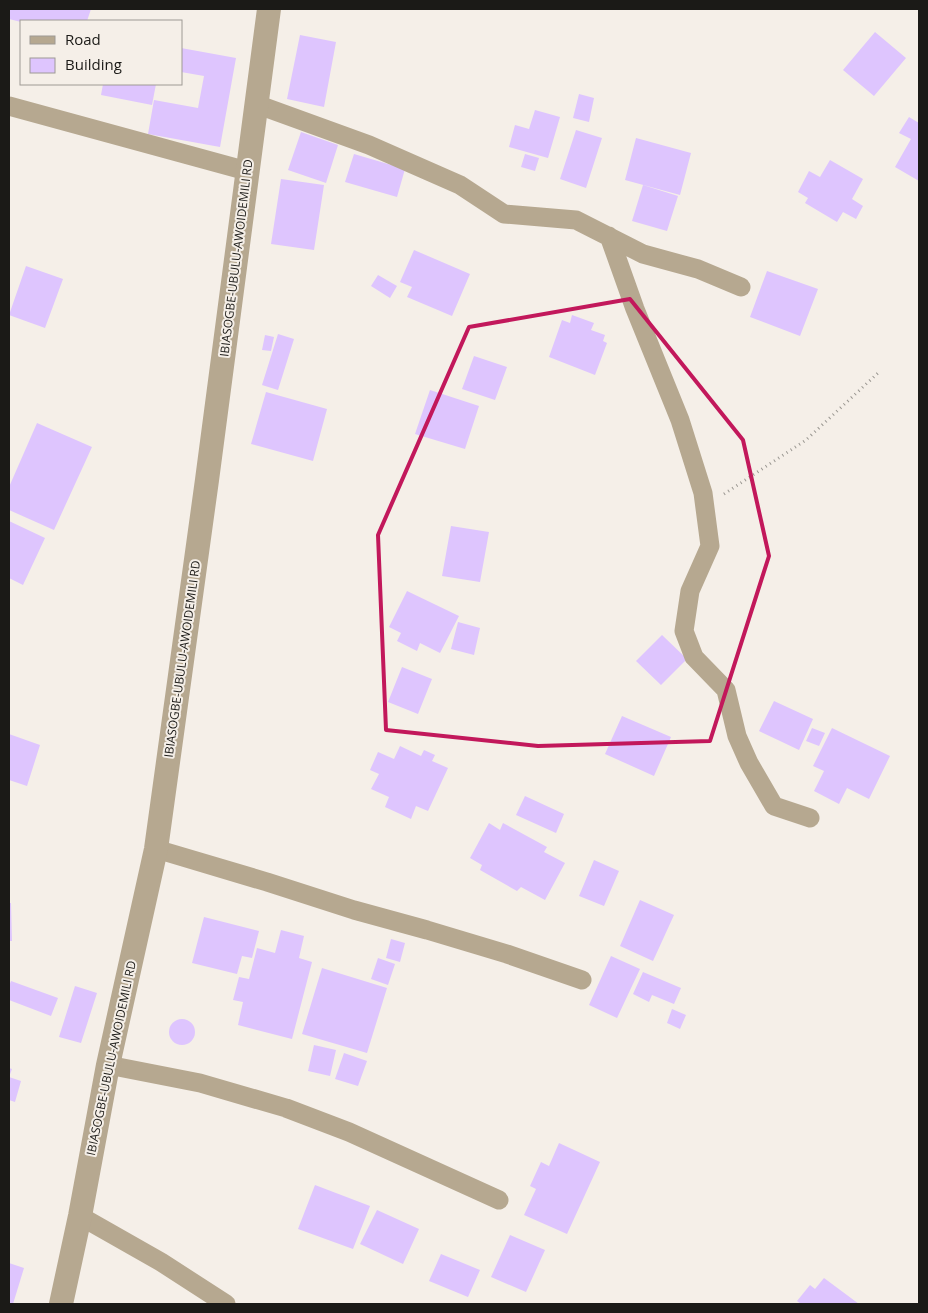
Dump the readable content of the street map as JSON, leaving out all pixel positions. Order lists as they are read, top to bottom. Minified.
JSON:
{"streets":{"street":["IBIASOGBE-UBULU-AWOIDEMILI RD"]},"legend":["Road","Building"]}
